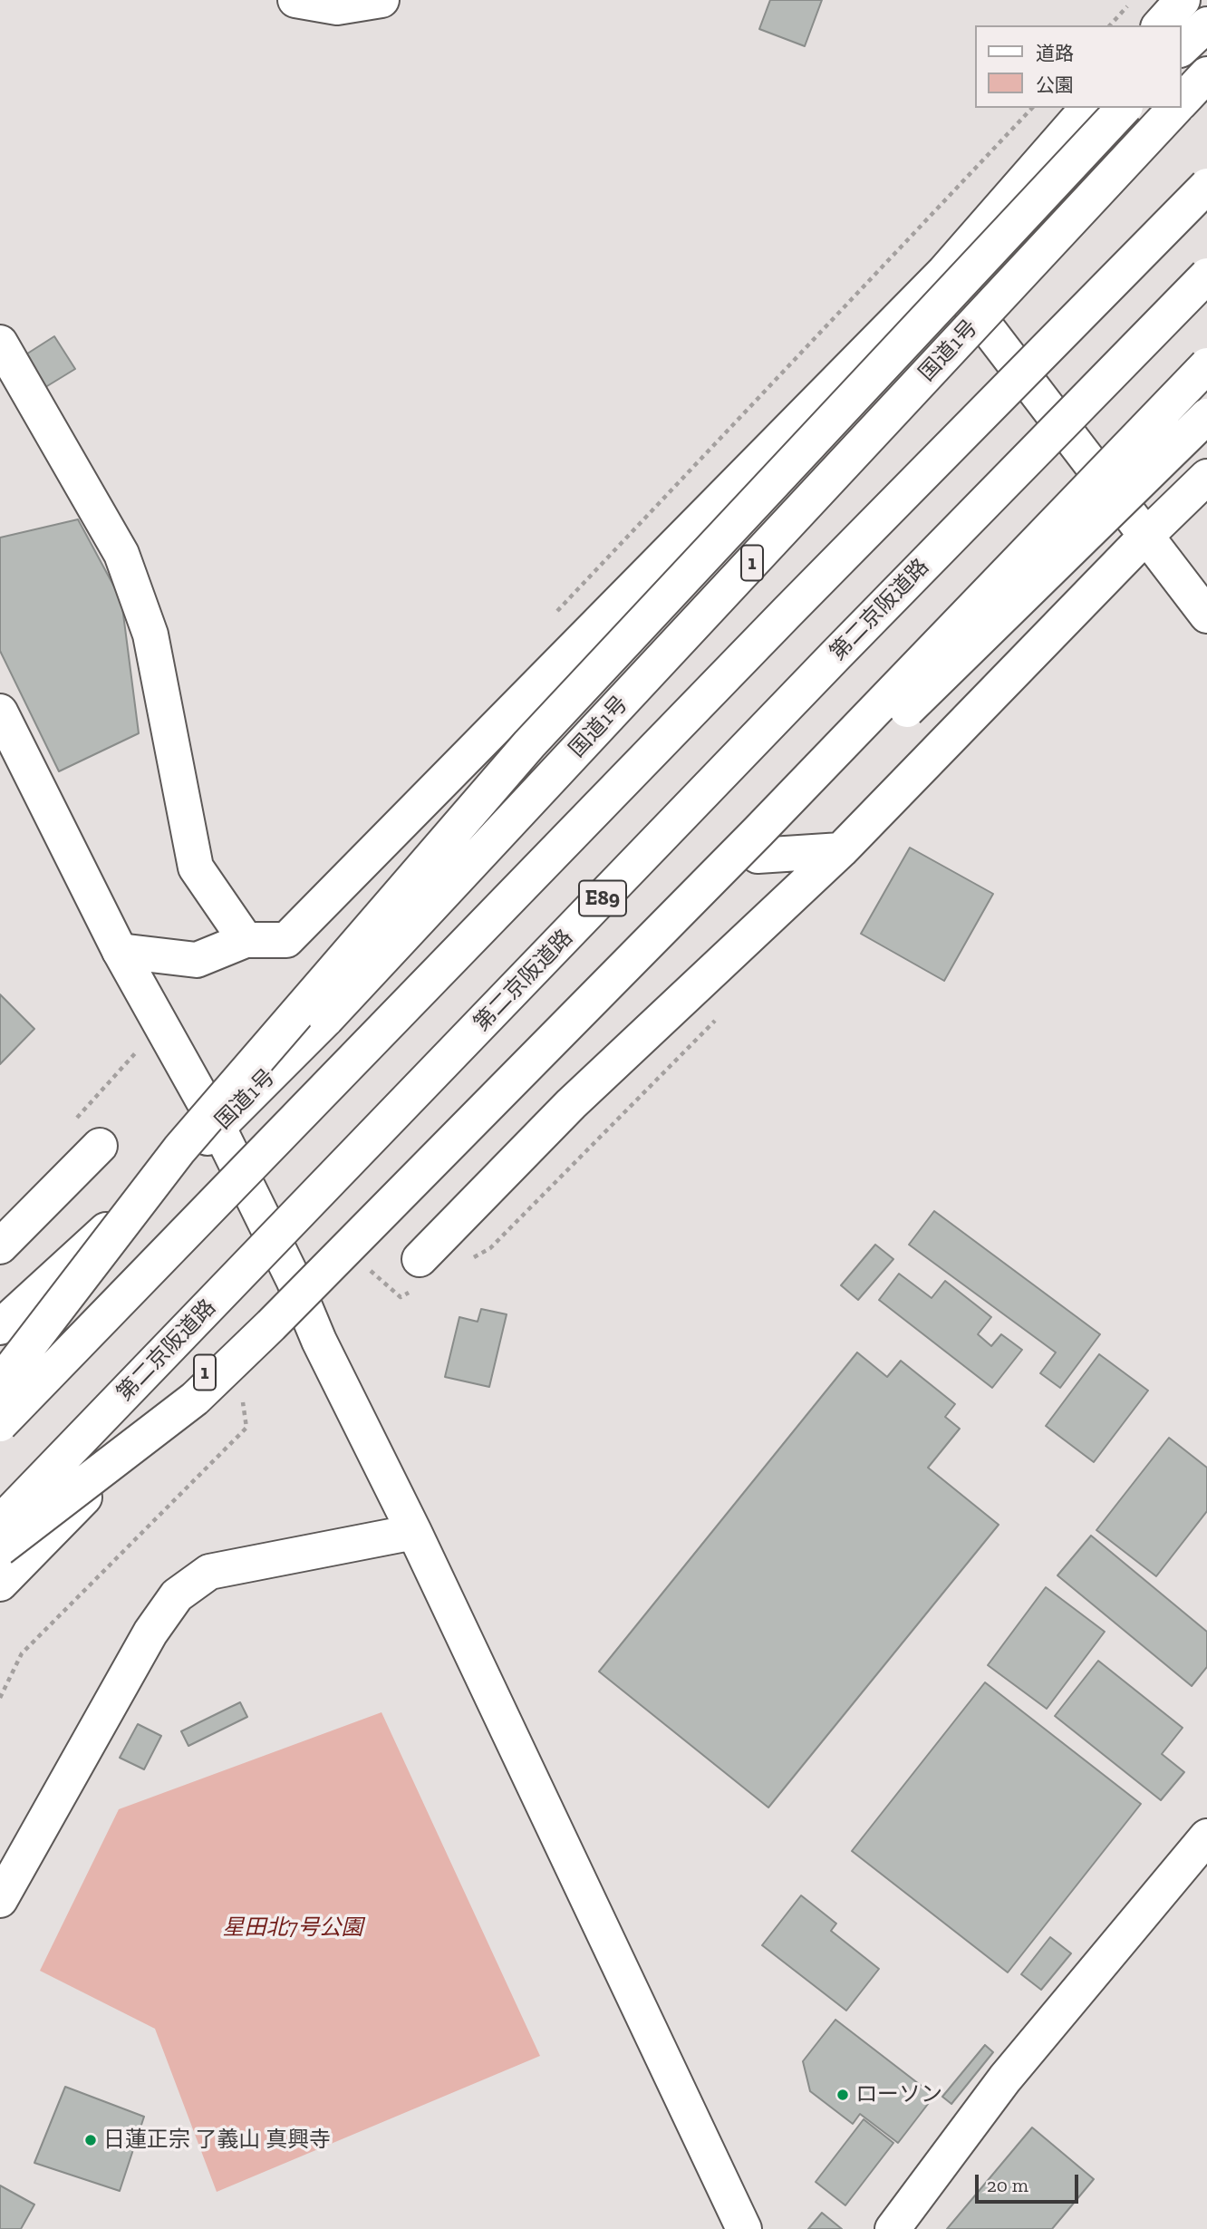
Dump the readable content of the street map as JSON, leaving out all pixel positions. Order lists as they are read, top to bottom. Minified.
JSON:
{"streets":{"main road":["国道1号","1","第二京阪道路","E89"]},"parks":["星田北7号公園"],"places":["ローソン","日蓮正宗 了義山 真興寺"],"legend":["道路","公園"],"scale_bar":"20 m"}
